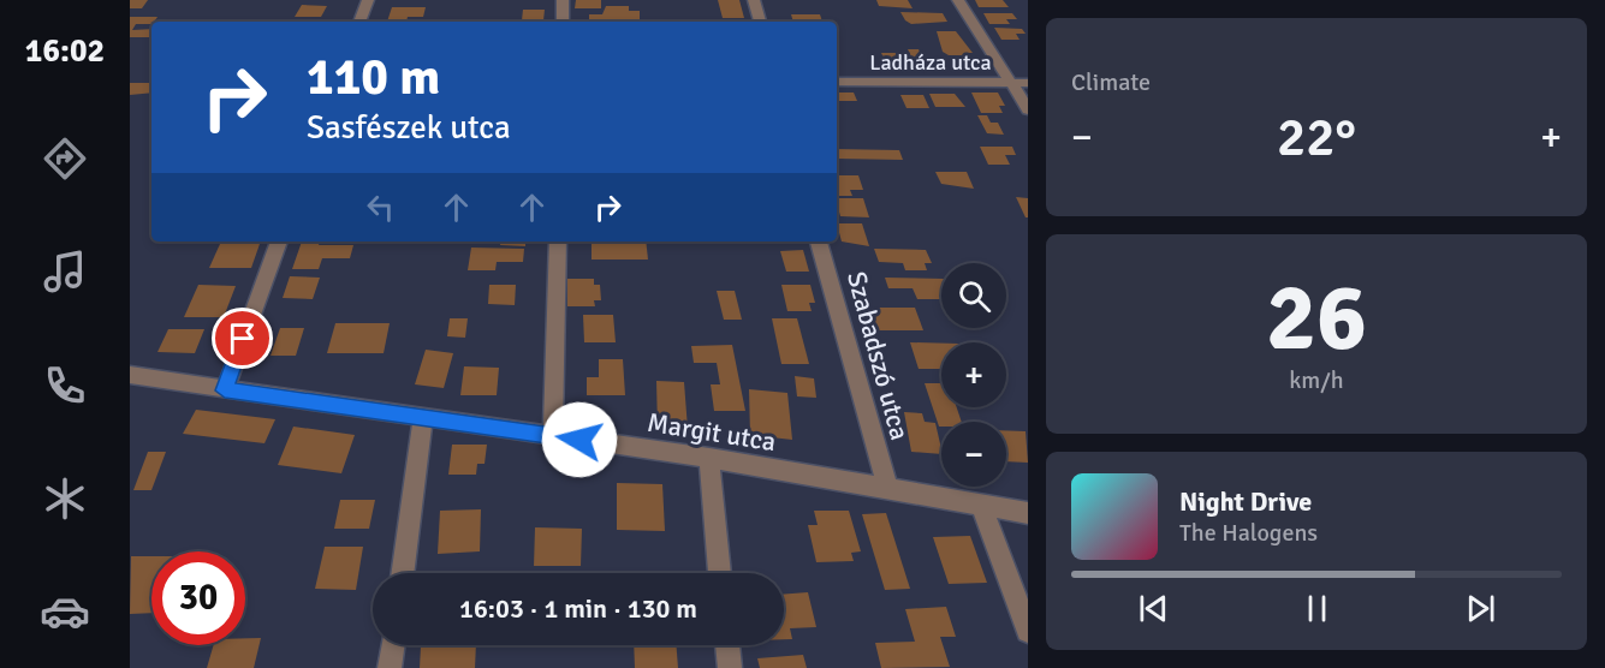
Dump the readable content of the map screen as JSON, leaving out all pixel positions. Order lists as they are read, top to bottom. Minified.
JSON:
{"streets":{"street":["Ladháza utca","Szabadszó utca","Margit utca"]},"crossings":[["Szabadszó utca","Margit utca"]],"page":{"tabs":"16:02","tile":["Climate",["26","km/h"]],"turn":["110 m","Sasfészek utca"],"heat":["−","22°","+"],"map_buttons":["+","−"],"song":["Night Drive","The Halogens"],"limit":"30","trip":"16:03 · 1 min · 130 m"}}
